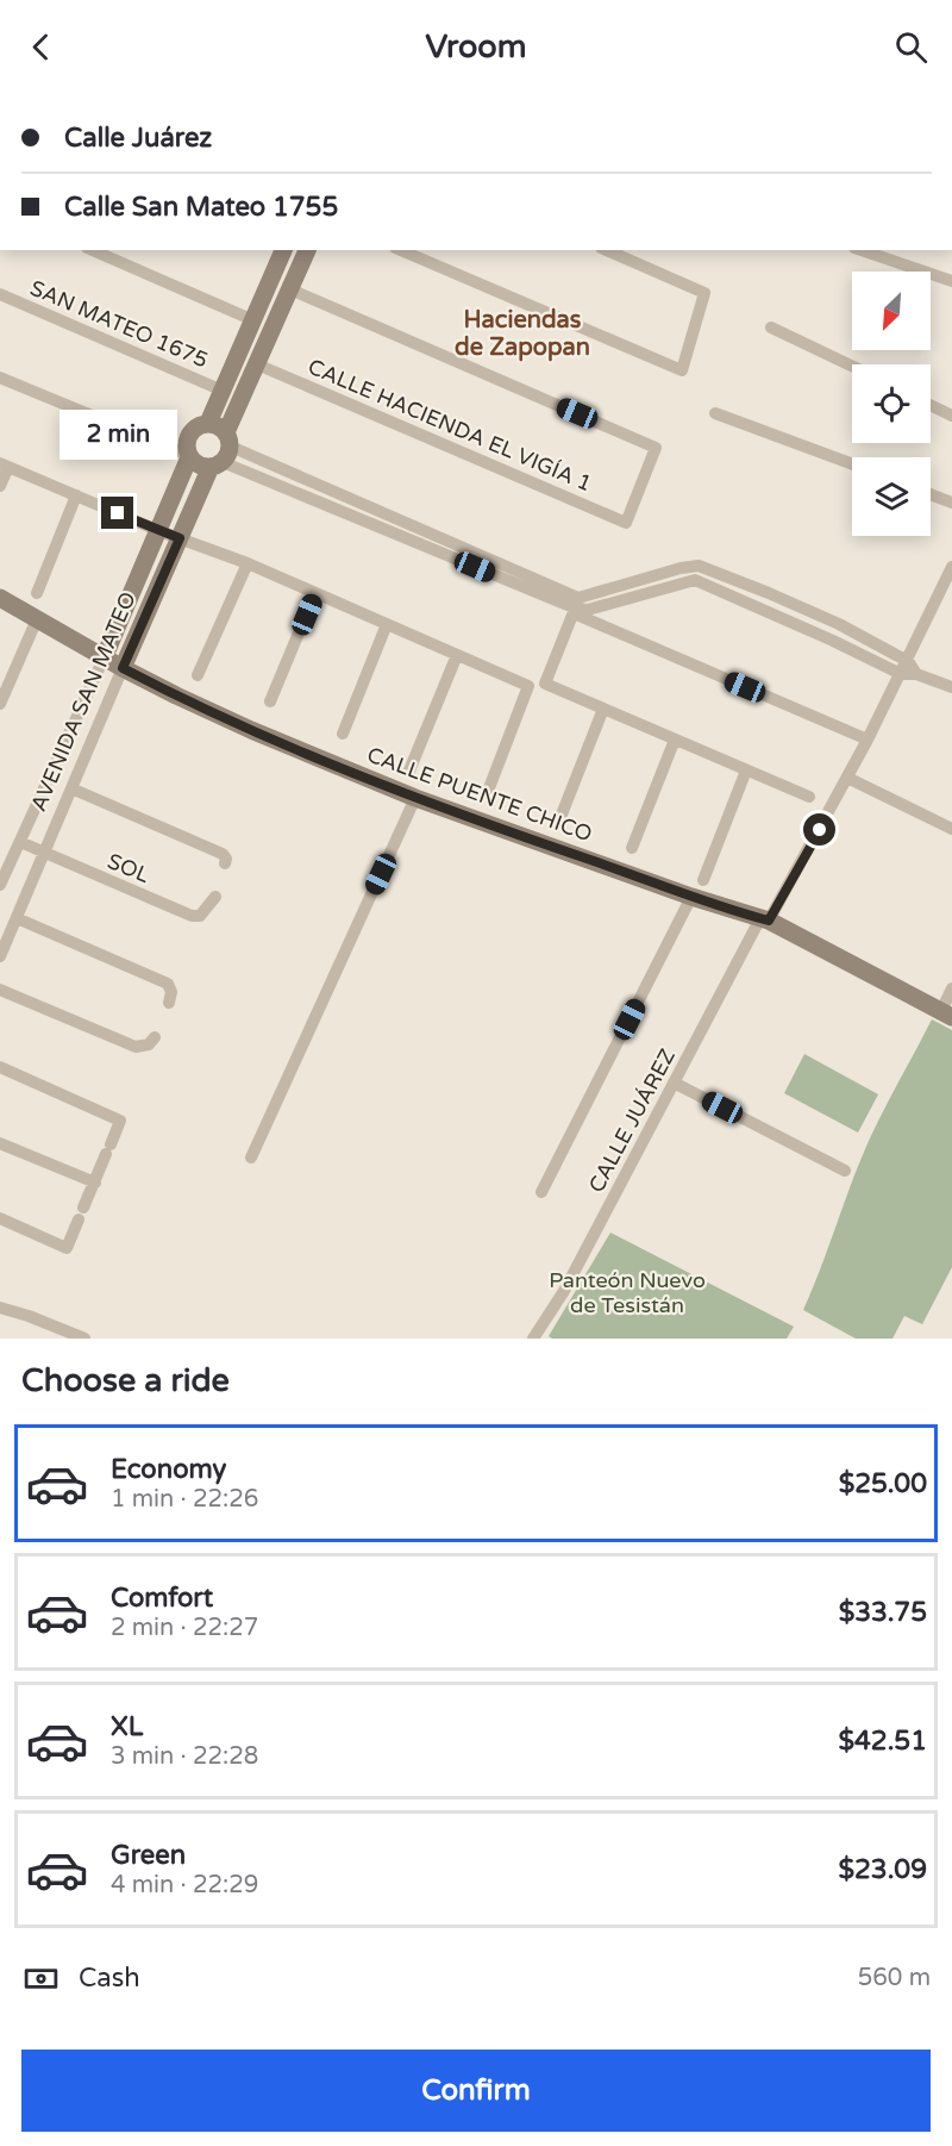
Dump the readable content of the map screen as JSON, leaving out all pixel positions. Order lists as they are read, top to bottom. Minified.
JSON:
{"streets":{"main road":["AVENIDA SAN MATEO","CALLE PUENTE CHICO"],"street":["SAN MATEO 1675","CALLE HACIENDA EL VIGÍA 1","SOL","CALLE JUÁREZ"]},"crossings":[["SAN MATEO 1675","AVENIDA SAN MATEO"],["CALLE HACIENDA EL VIGÍA 1","AVENIDA SAN MATEO"],["AVENIDA SAN MATEO","CALLE PUENTE CHICO"],["AVENIDA SAN MATEO","SOL"],["CALLE PUENTE CHICO","CALLE JUÁREZ"]],"districts":["Haciendas de Zapopan"],"parks":["Panteón Nuevo de Tesistán"],"north":"bottom left","page":{"header":"Vroom","banner":["Calle Juárez","Calle San Mateo 1755"],"bubble":"2 min","heading":"Choose a ride","list":[{"name":"Economy","note":"1 min · 22:26","value":"$25.00"},{"name":"Comfort","note":"2 min · 22:27","value":"$33.75"},{"name":"XL","note":"3 min · 22:28","value":"$42.51"},{"name":"Green","note":"4 min · 22:29","value":"$23.09"}],"pay":["Cash","560 m"],"buttons":"Confirm"}}
